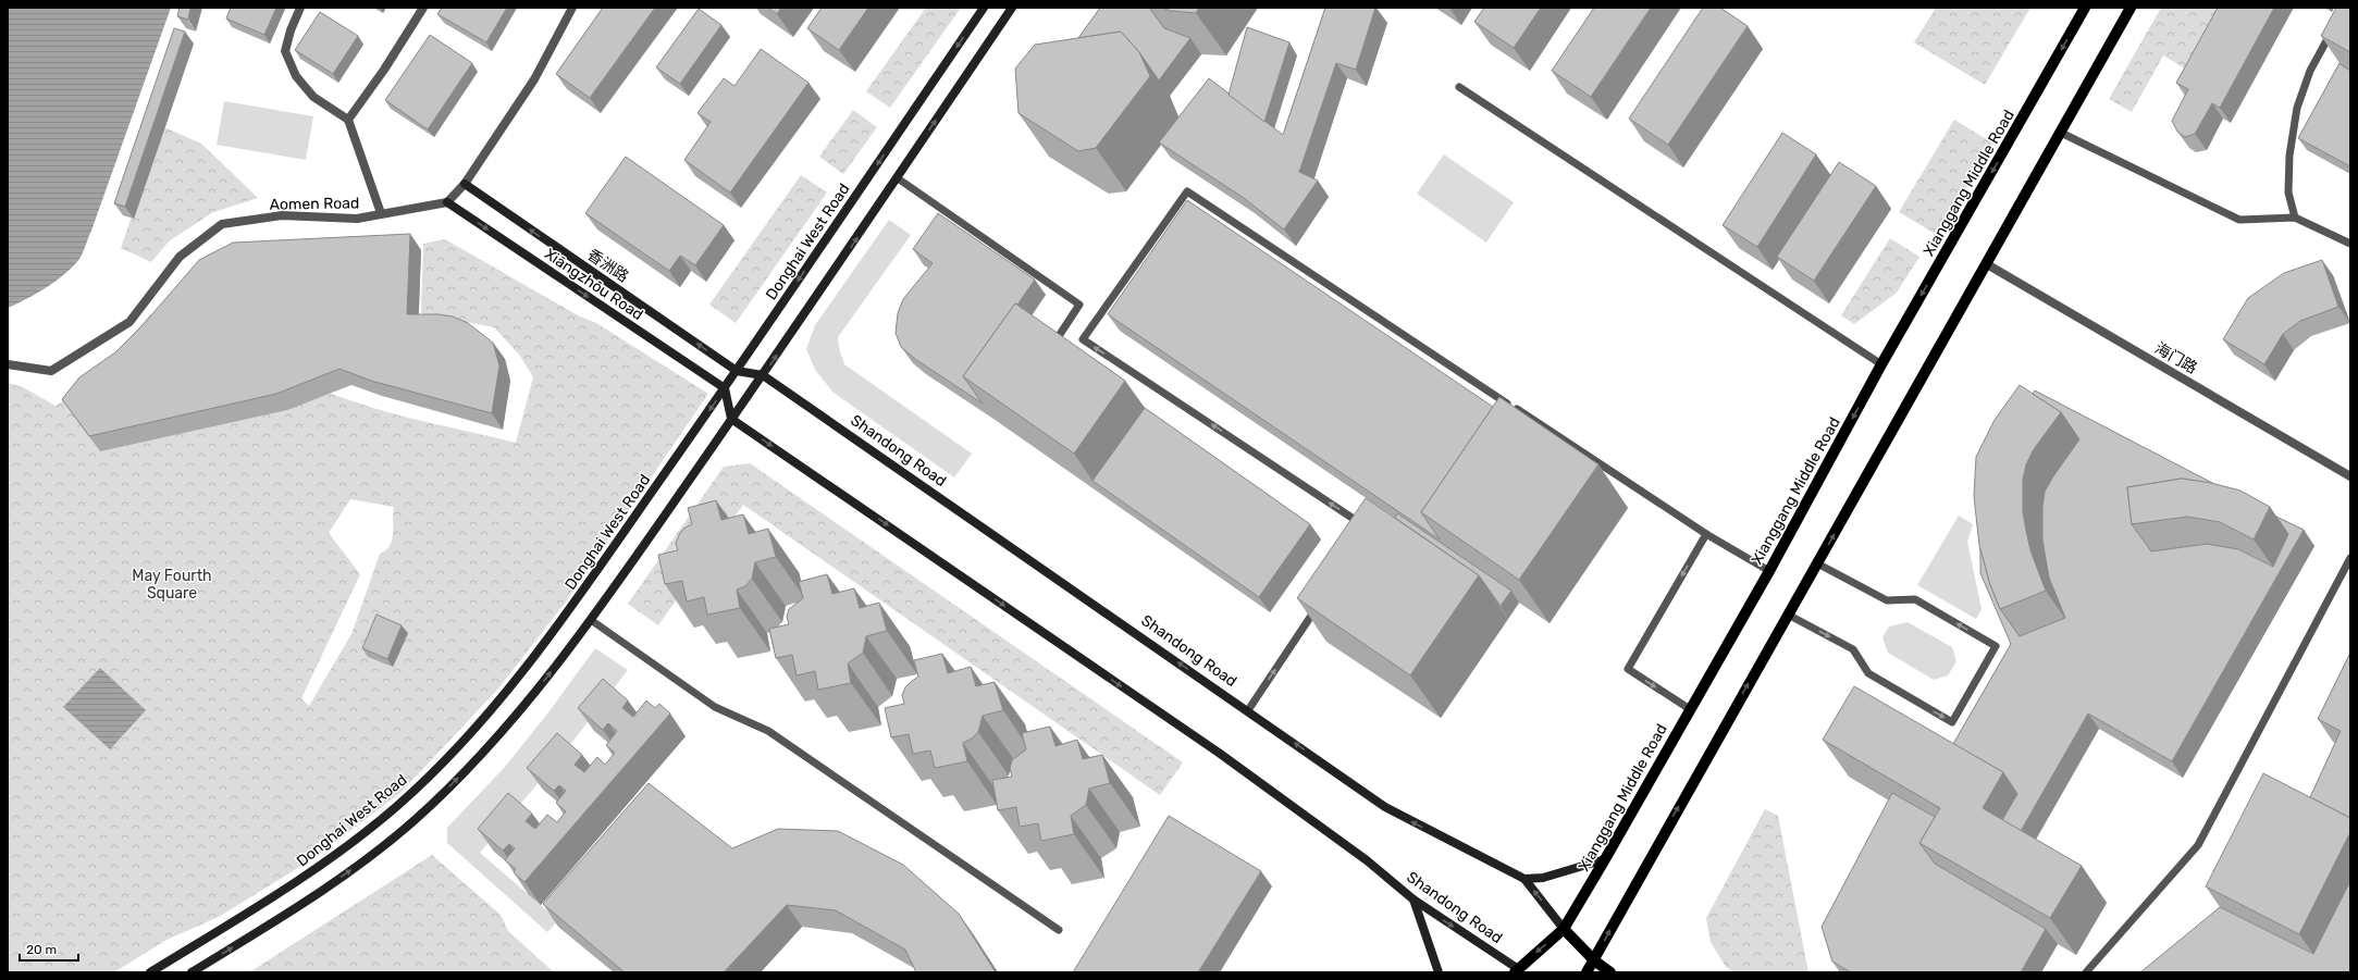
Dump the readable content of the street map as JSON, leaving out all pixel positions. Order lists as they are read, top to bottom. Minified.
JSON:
{"streets":{"main road":["Xianggang Middle Road","Donghai West Road","香洲路","Xiāngzhōu Road","Shandong Road"],"street":["Aomen Road","海门路"]},"crossings":[["Xianggang Middle Road","Shandong Road"],["Aomen Road","Xiāngzhōu Road"],["Donghai West Road","香洲路"],["Donghai West Road","Xiāngzhōu Road"],["Donghai West Road","Shandong Road"],["香洲路","Shandong Road"]],"one_way":["香洲路","Xiāngzhōu Road"],"parks":["May Fourth Square"],"scale_bar":"20 m"}
